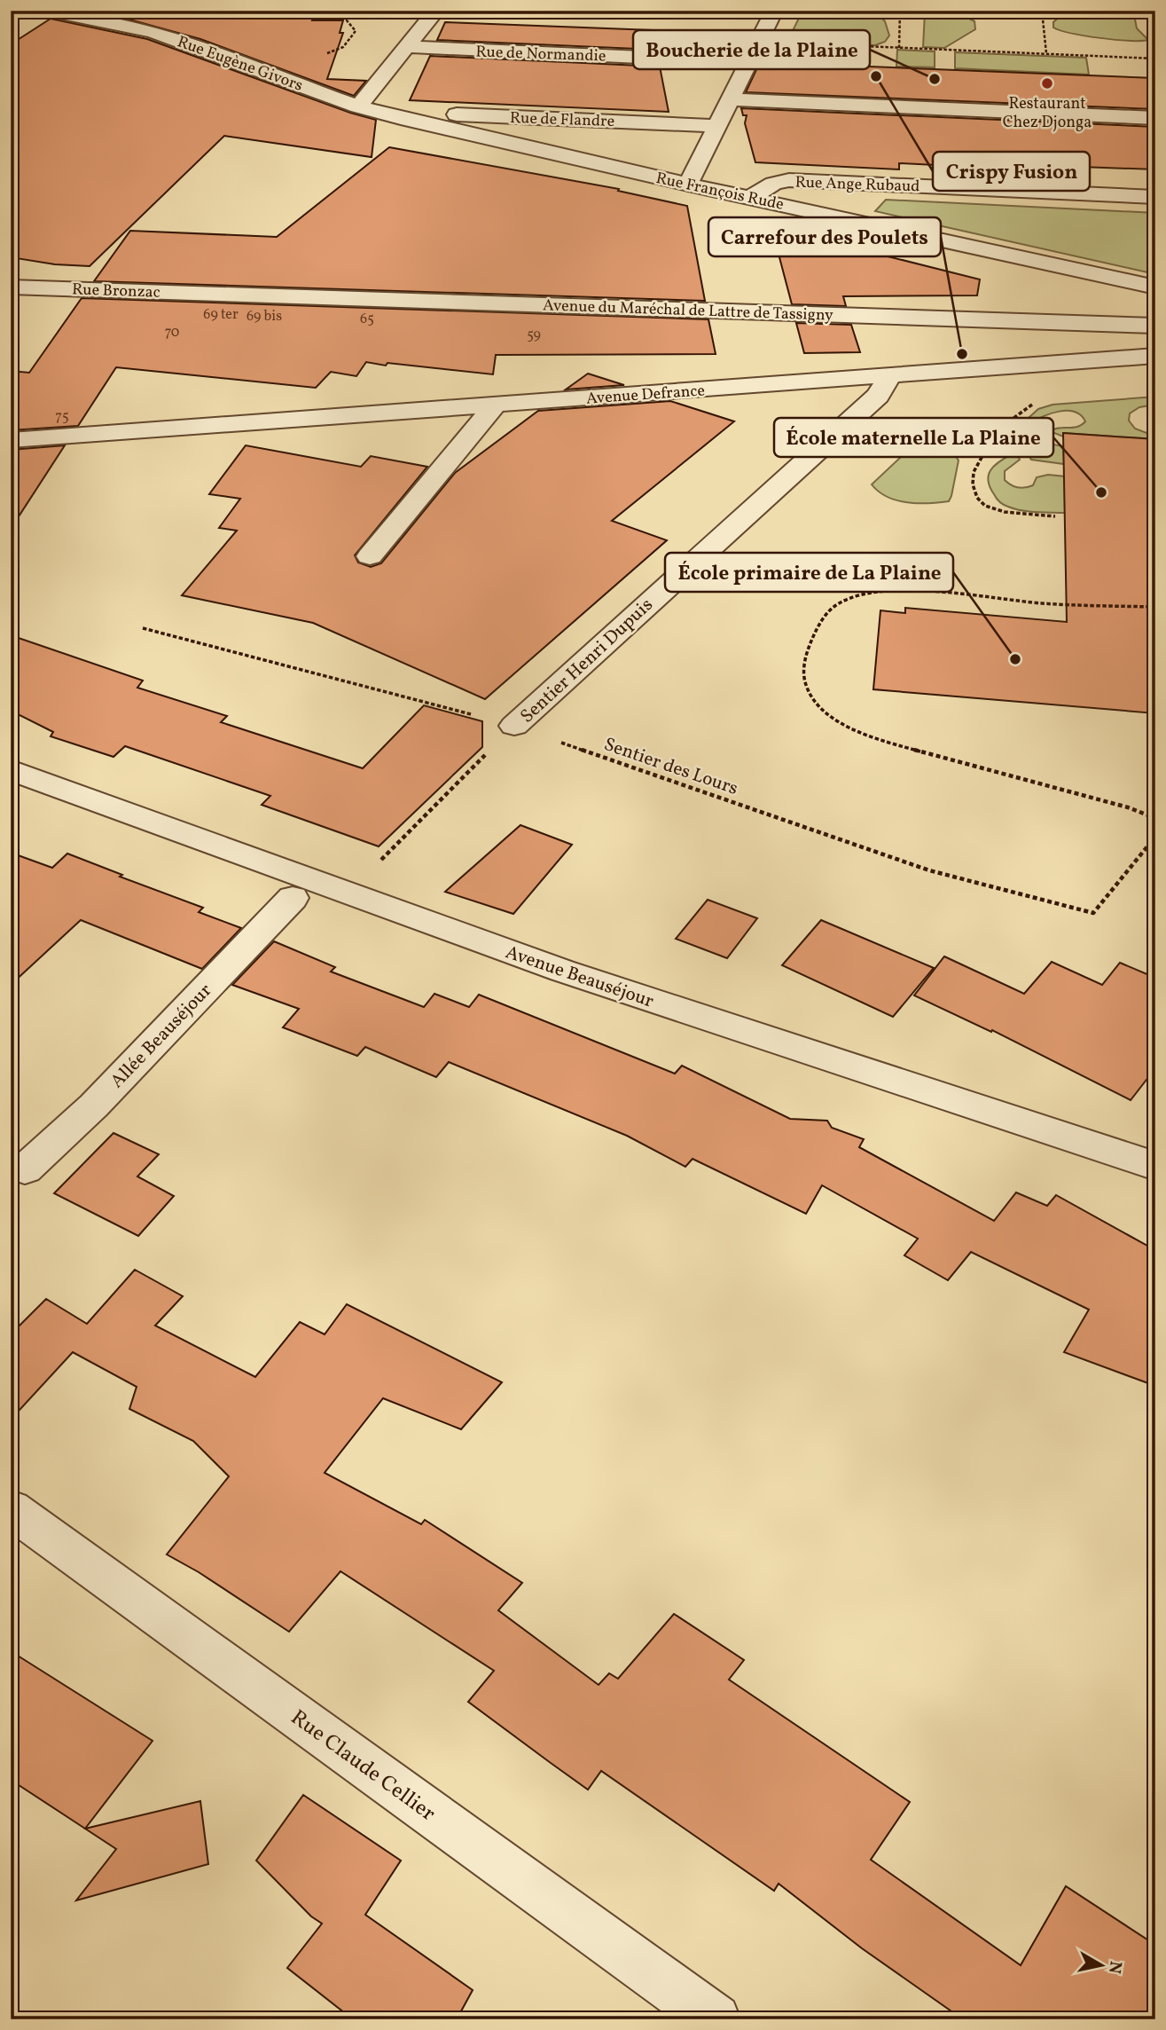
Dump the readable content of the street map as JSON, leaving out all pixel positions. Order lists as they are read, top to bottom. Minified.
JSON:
{"streets":{"street":["Rue de Normandie","Rue Eugène Givors","Rue de Flandre","Rue Ange Rubaud","Rue François Rude","Rue Bronzac","Avenue du Maréchal de Lattre de Tassigny","Avenue Defrance","Sentier Henri Dupuis","Avenue Beauséjour","Allée Beauséjour","Rue Claude Cellier"],"path":["Sentier des Lours"]},"crossings":[["Rue Eugène Givors","Rue François Rude"],["Rue de Flandre","Rue François Rude"],["Rue Ange Rubaud","Rue François Rude"],["Rue Bronzac","Avenue du Maréchal de Lattre de Tassigny"],["Avenue Defrance","Sentier Henri Dupuis"],["Sentier Henri Dupuis","Sentier des Lours"]],"places":["Crispy Fusion","Boucherie de la Plaine","Restaurant Chez Djonga","Carrefour des Poulets","École maternelle La Plaine","École primaire de La Plaine"],"house_numbers":["69 ter","69 bis","65","70","59","75"],"north":"right"}
